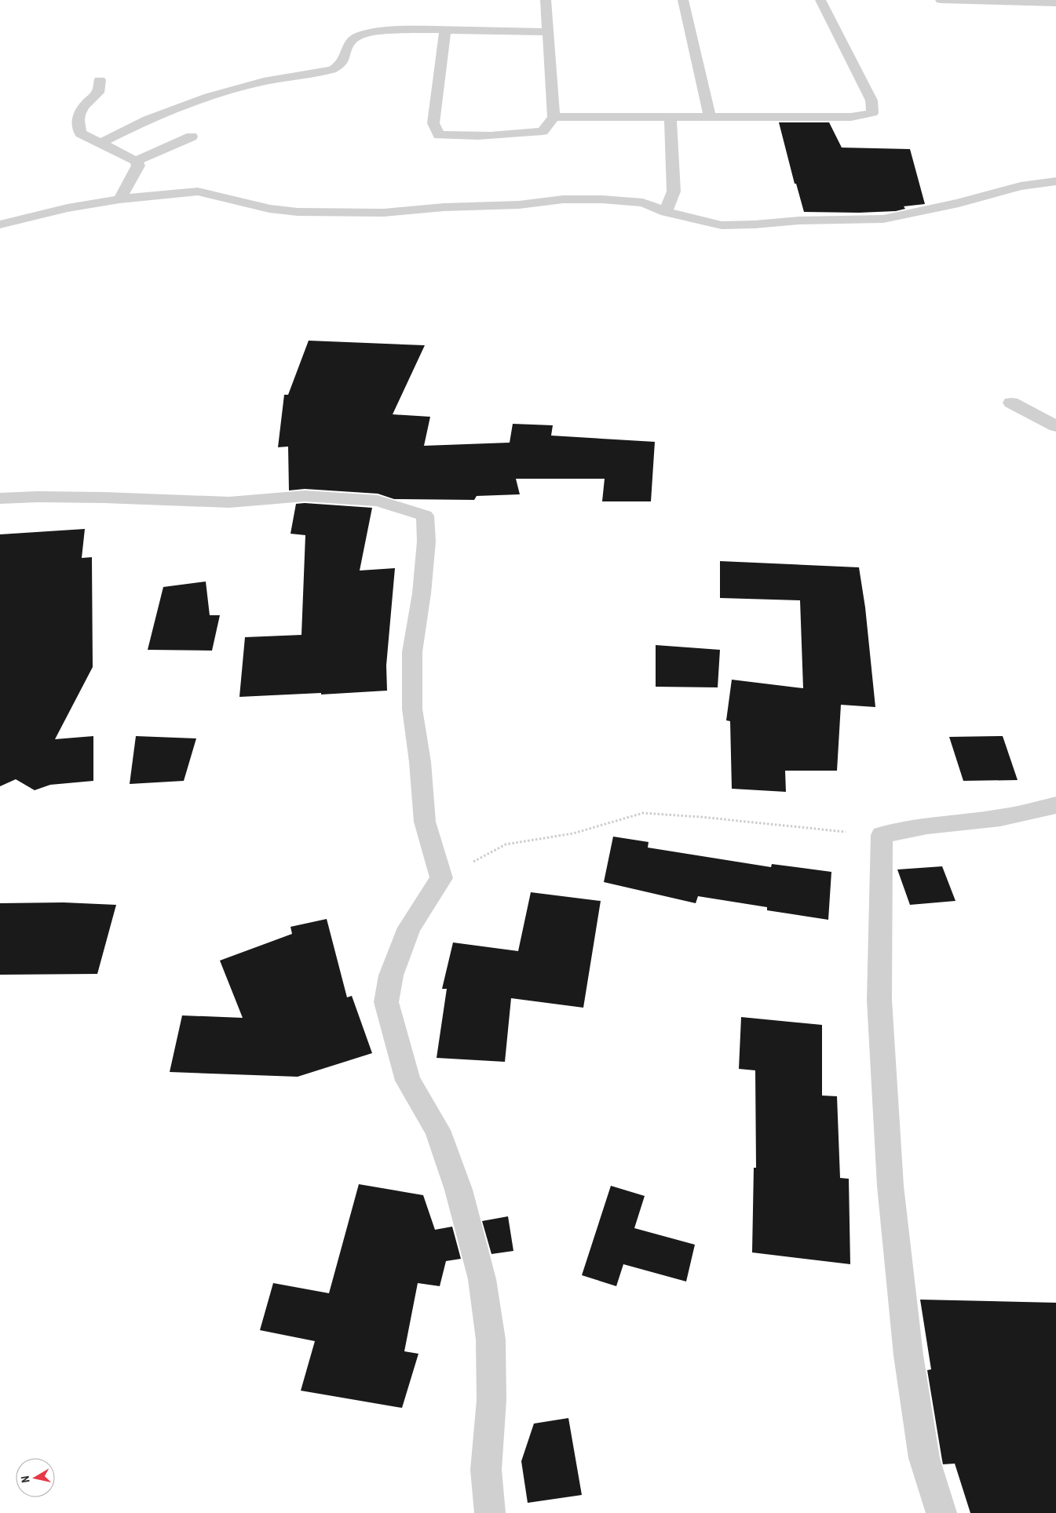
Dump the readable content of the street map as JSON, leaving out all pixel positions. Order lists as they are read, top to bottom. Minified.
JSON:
{"north":"left"}
